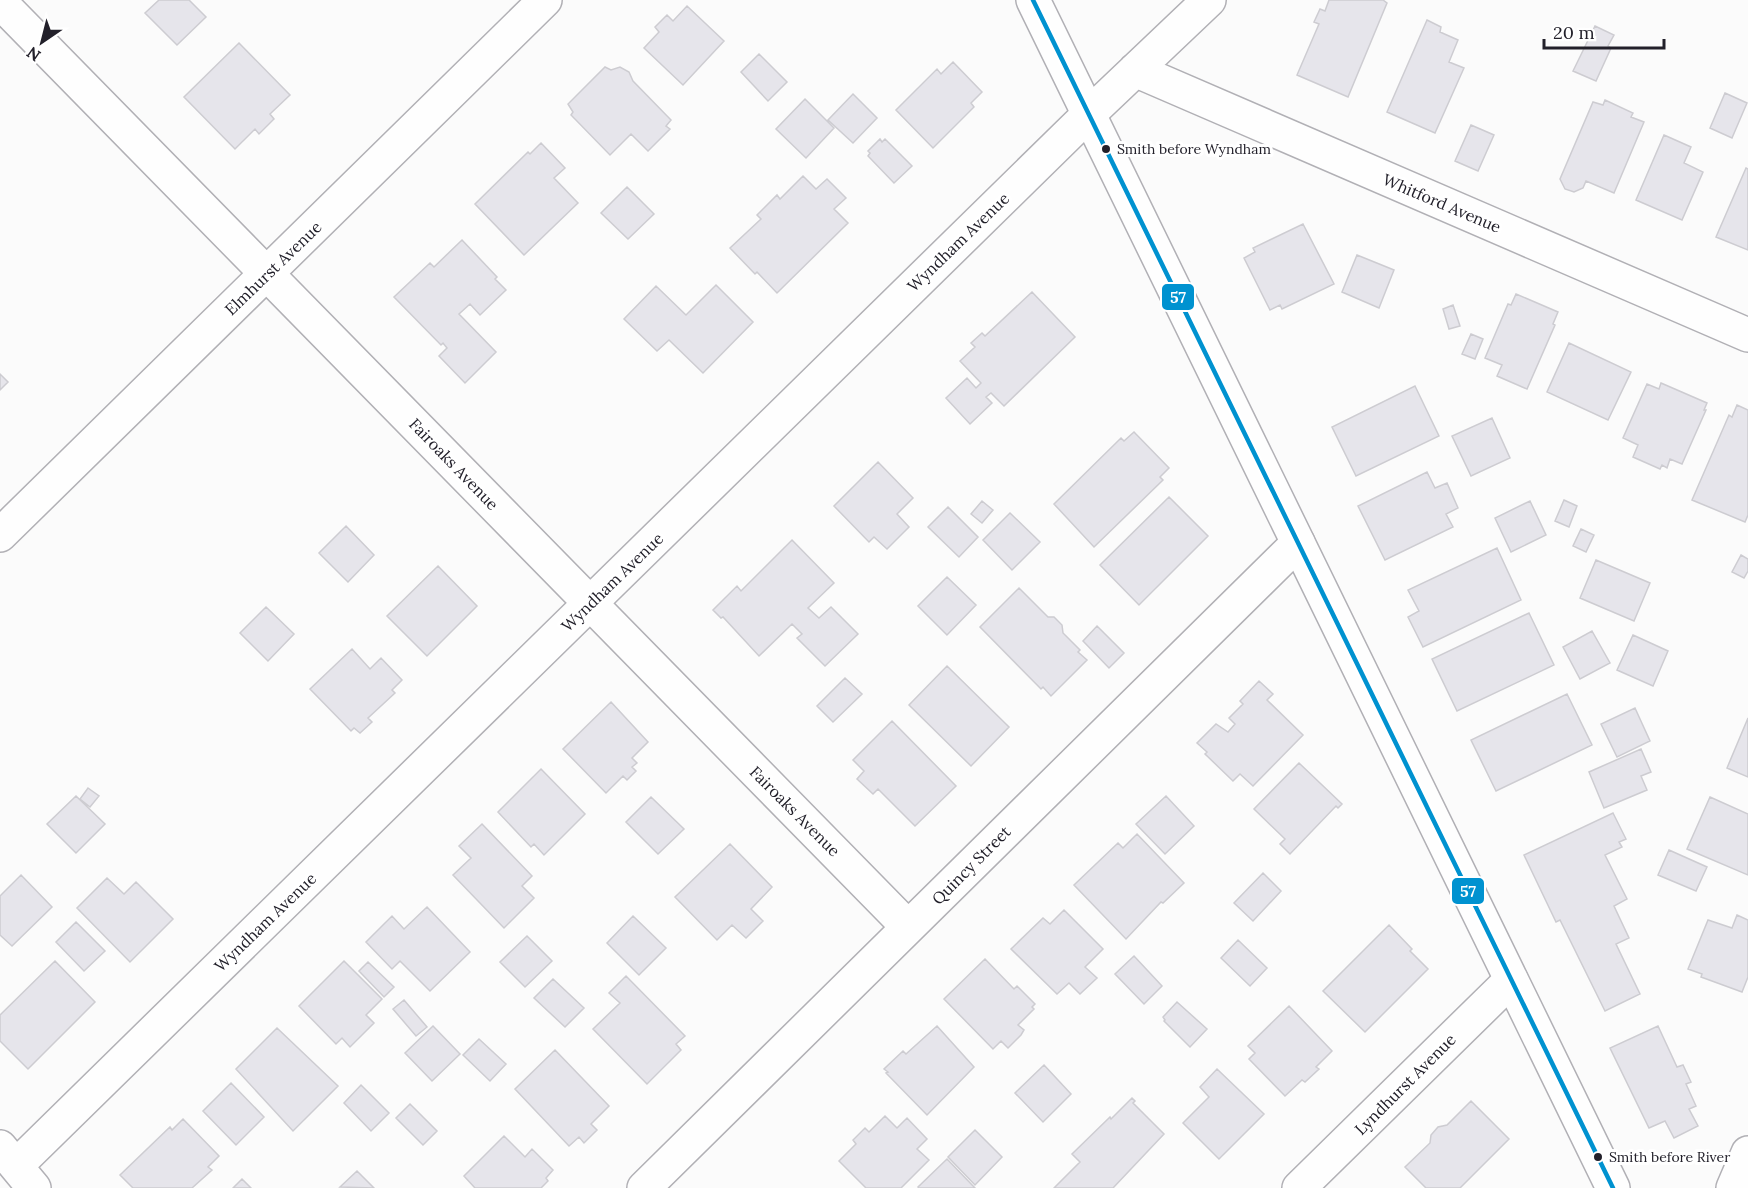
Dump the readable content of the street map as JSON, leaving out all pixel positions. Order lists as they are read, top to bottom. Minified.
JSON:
{"streets":{"street":["Whitford Avenue","Wyndham Avenue","Elmhurst Avenue","Fairoaks Avenue","Quincy Street","Lyndhurst Avenue"]},"crossings":[["Whitford Avenue","Wyndham Avenue"],["Wyndham Avenue","Fairoaks Avenue"],["Elmhurst Avenue","Fairoaks Avenue"],["Fairoaks Avenue","Quincy Street"]],"places":["Smith before Wyndham","Smith before River"],"lines":["transit line 57"],"scale_bar":"20 m","north":"bottom left"}
